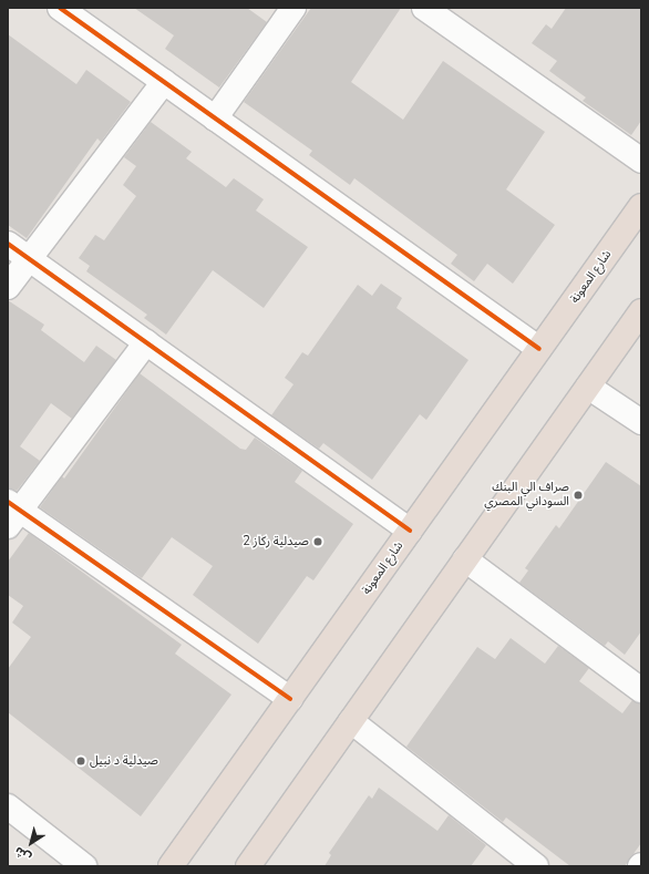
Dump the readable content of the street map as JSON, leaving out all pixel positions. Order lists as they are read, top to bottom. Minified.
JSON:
{"streets":{"highway":["شارع المعونة"]},"places":["صراف الي البنك السوداني المصري","صيدلية ركاز 2","صيدلية د نبيل"],"north":"bottom left"}
